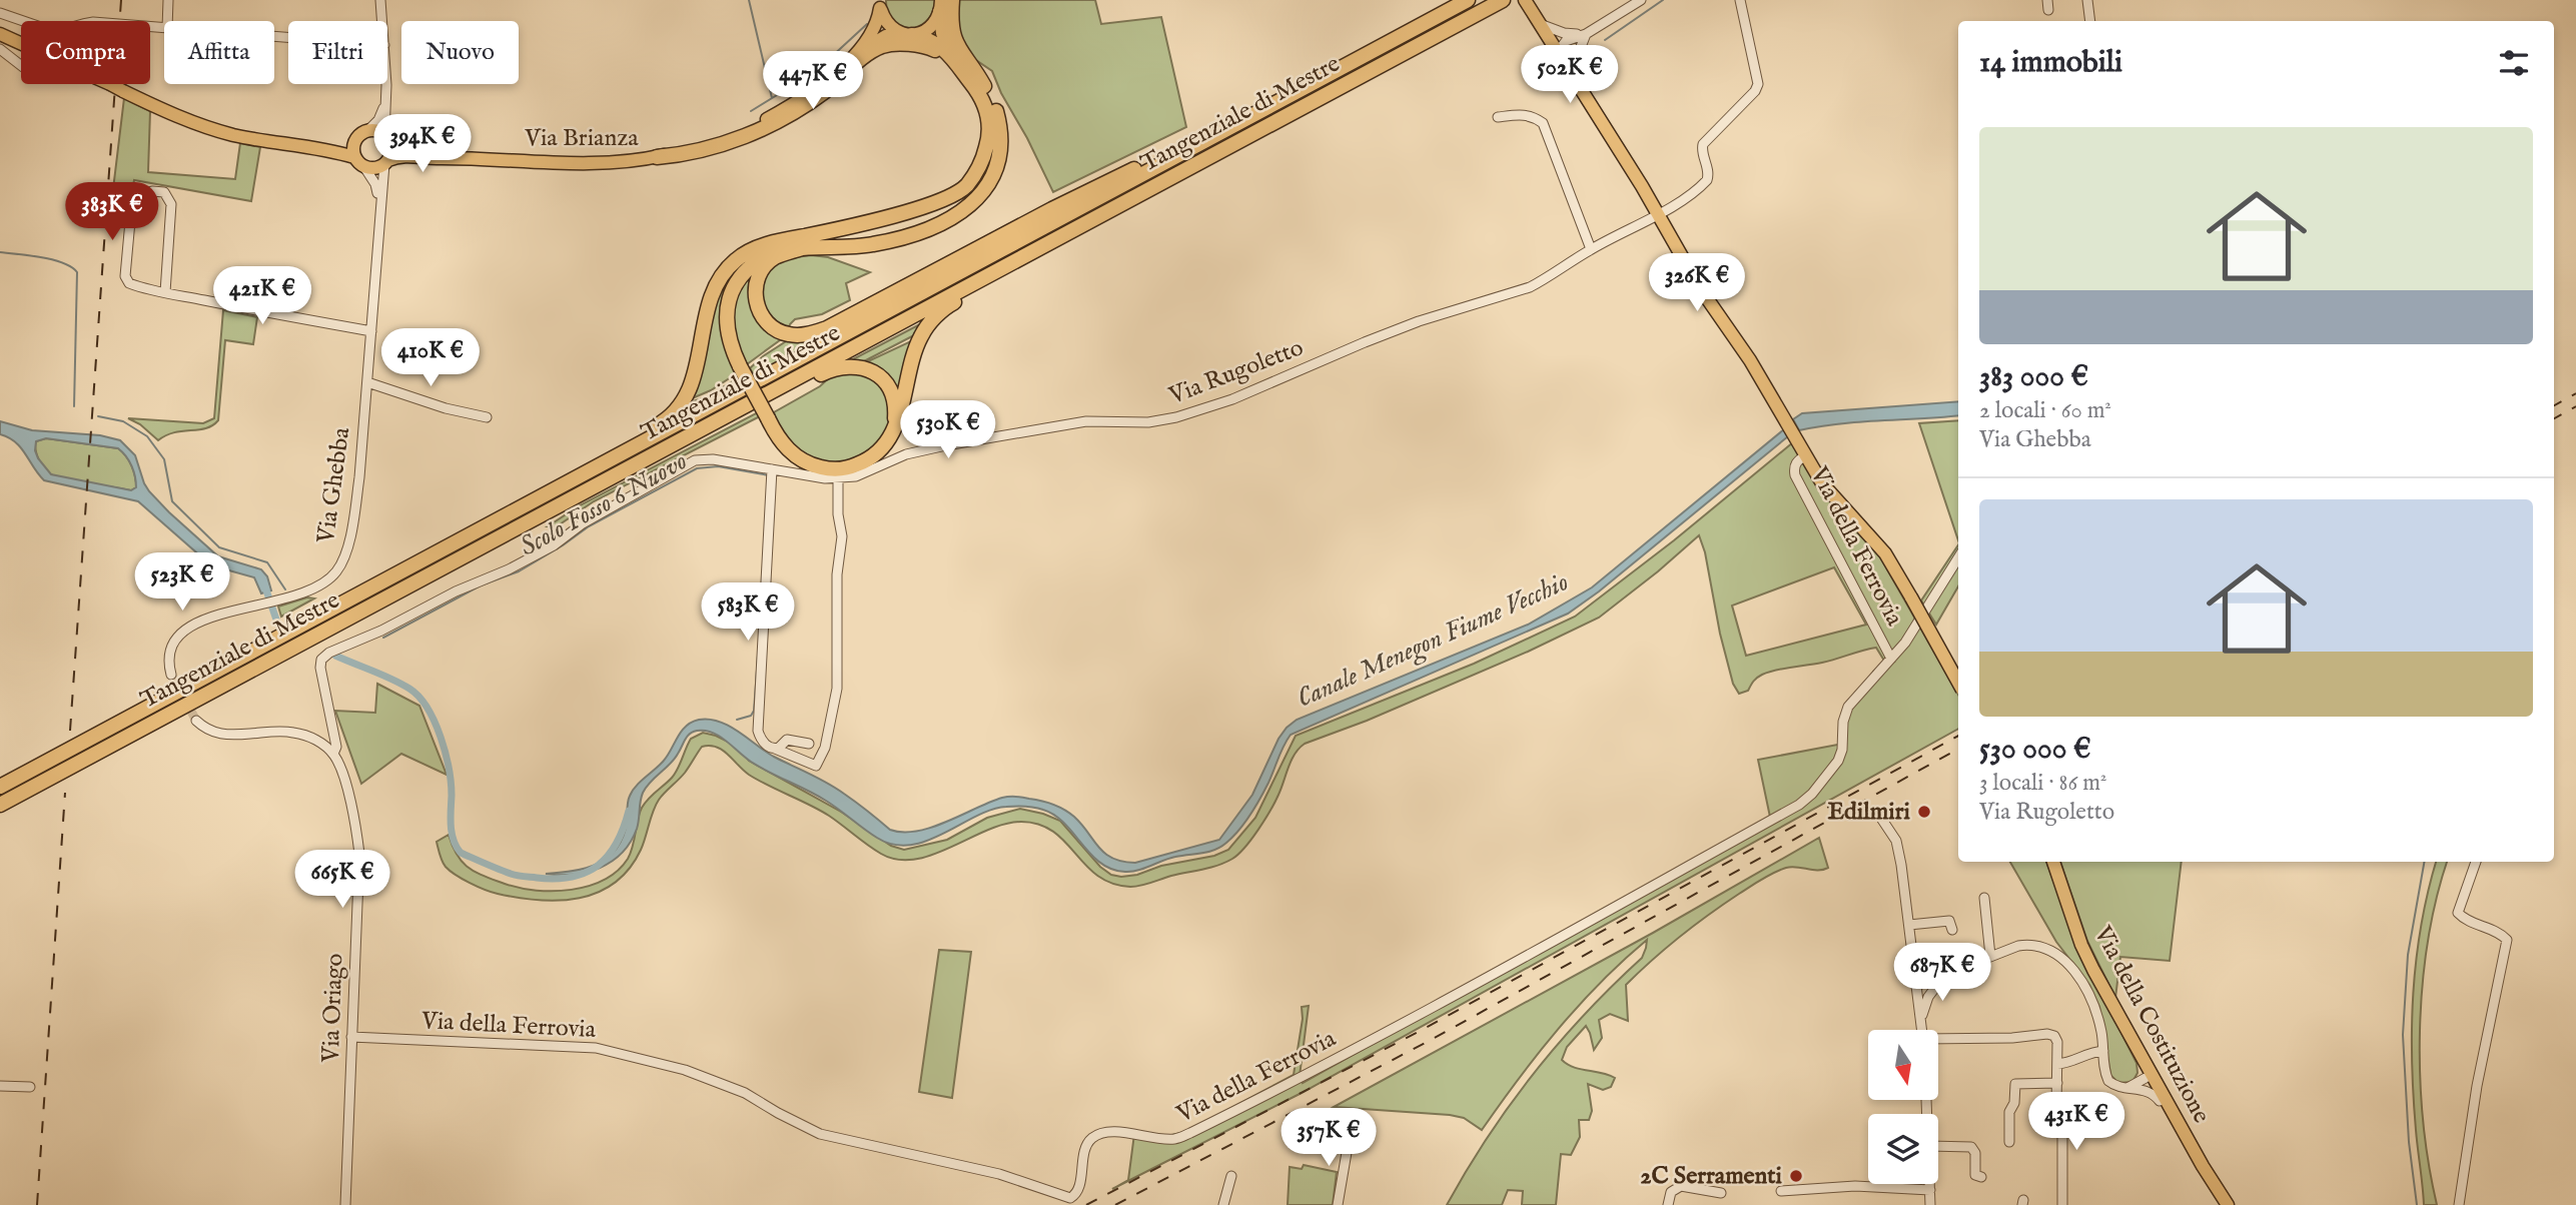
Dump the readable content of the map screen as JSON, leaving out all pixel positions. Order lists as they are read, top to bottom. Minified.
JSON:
{"streets":{"highway":["Tangenziale di Mestre"],"main road":["Via Brianza","Via della Costituzione"],"street":["Via Rugoletto","Via Ghebba","Via della Ferrovia","Via Oriago"]},"crossings":[["Via Brianza","Via Ghebba"],["Via Rugoletto","Via Oriago"],["Via della Ferrovia","Via Oriago"]],"water":["Scolo Fosso 6 Nuovo","Canale Menegon Fiume Vecchio"],"places":["Edilmiri","2C Serramenti"],"north":"bottom","page":{"chip":["Compra","Affitta","Filtri","Nuovo"],"heading":"14 immobili","price":["502K €","447K €","394K €","383K €","326K €","421K €","410K €","530K €","523K €","583K €","665K €","687K €","431K €","357K €"],"list":[{"name":"383 000 €","note":"2 locali · 60 m² · Via Ghebba"},{"name":"530 000 €","note":"3 locali · 86 m² · Via Rugoletto"}]}}
